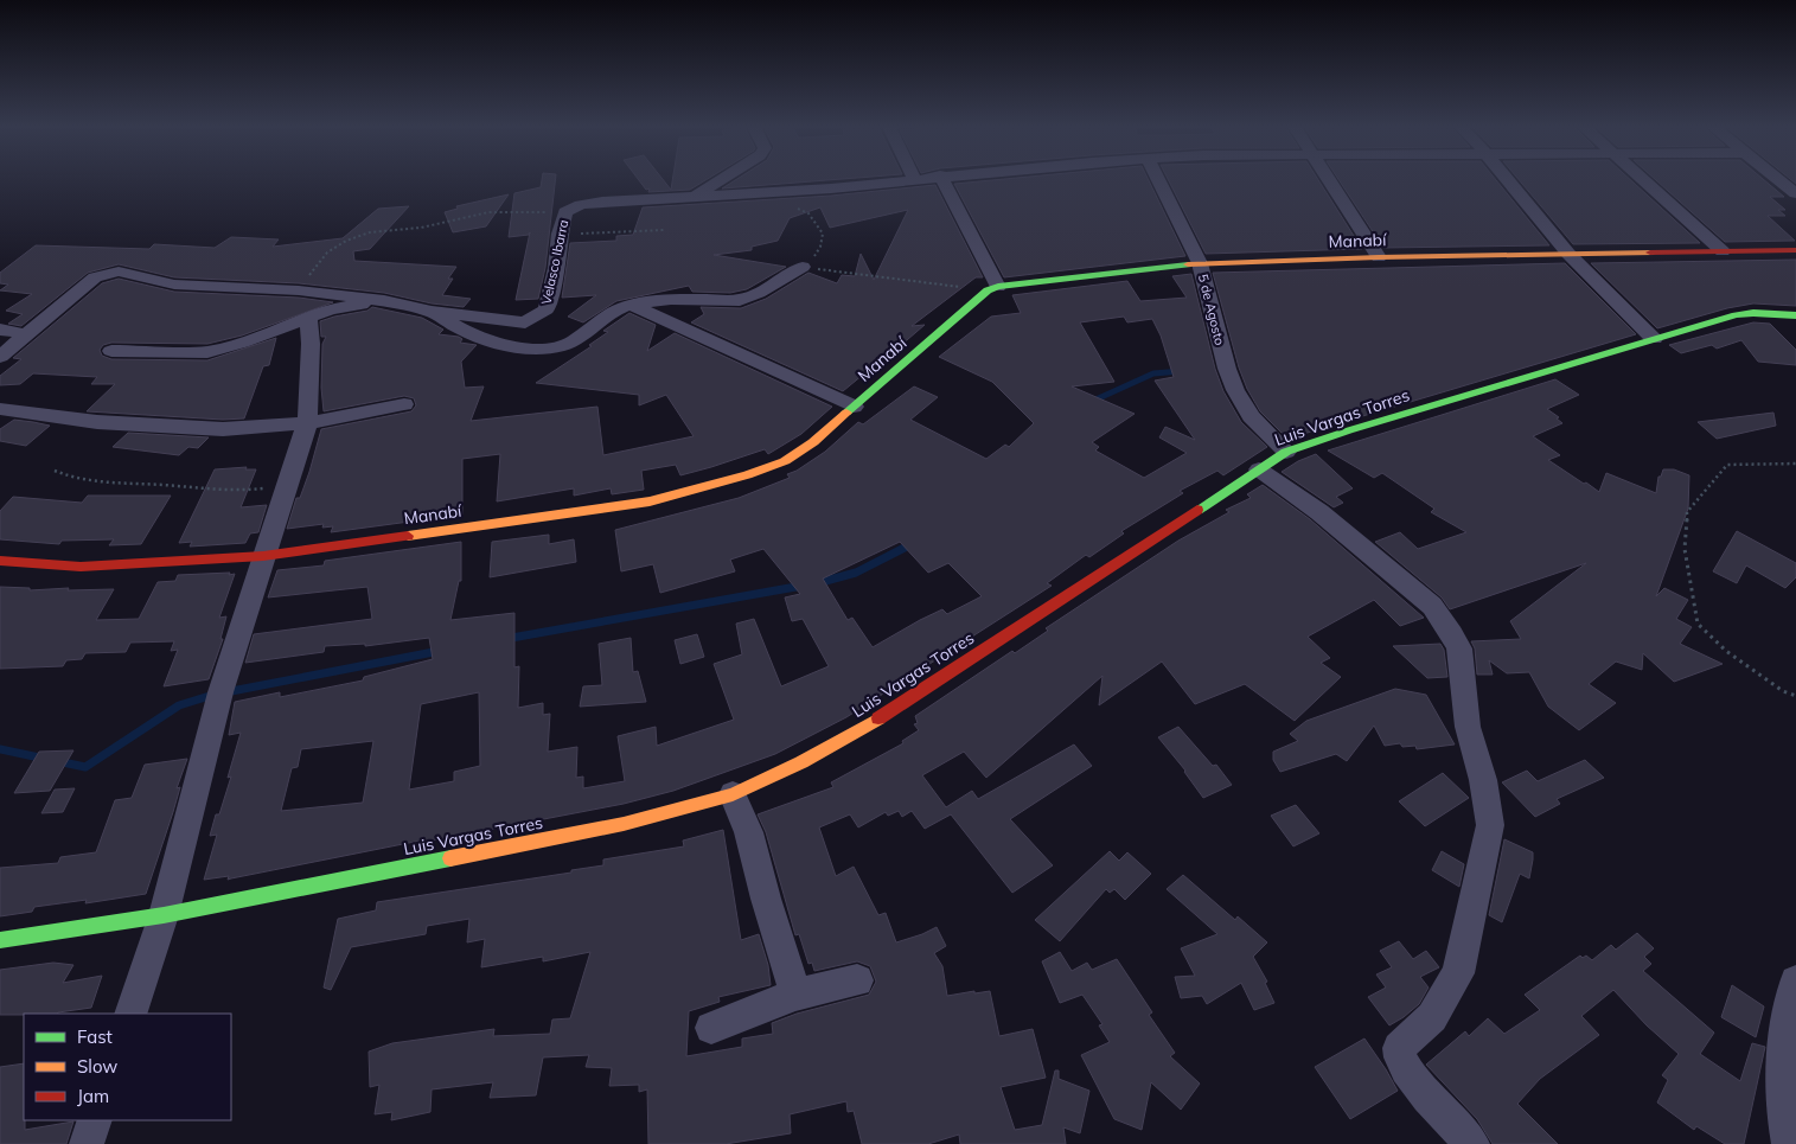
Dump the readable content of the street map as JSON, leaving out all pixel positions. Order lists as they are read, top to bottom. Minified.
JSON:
{"streets":{"street":["Manabí","Velasco Ibarra","5 de Agosto","Luis Vargas Torres"]},"crossings":[["Manabí","5 de Agosto"],["5 de Agosto","Luis Vargas Torres"]],"legend":["Fast","Slow","Jam"]}
